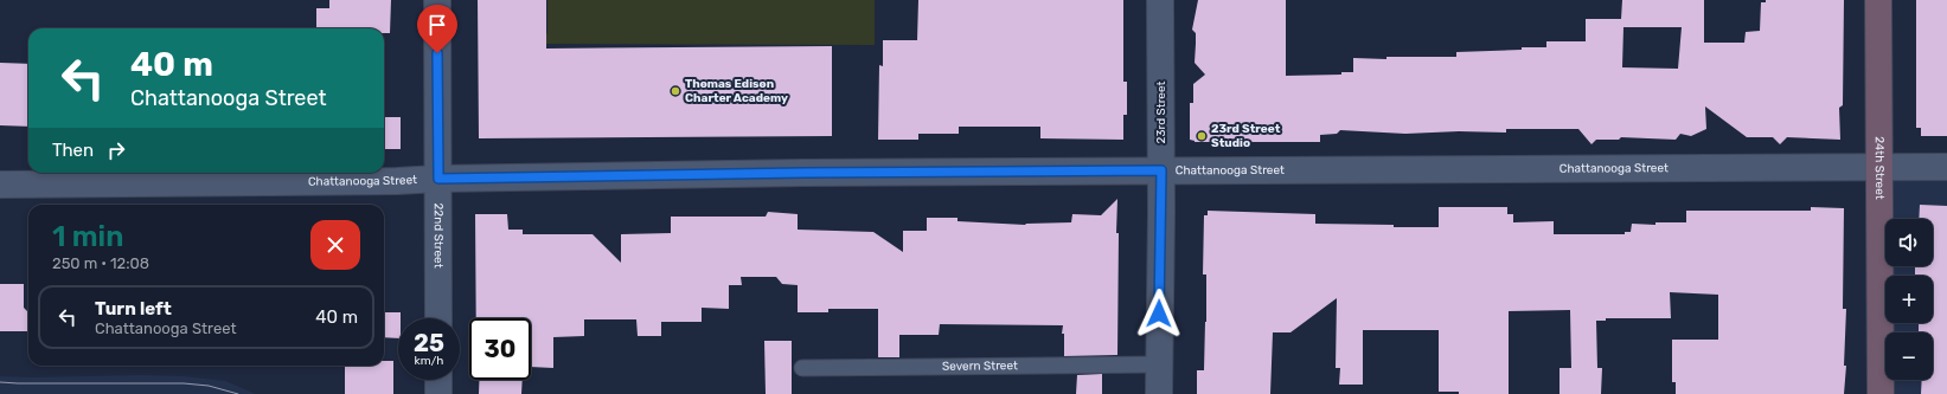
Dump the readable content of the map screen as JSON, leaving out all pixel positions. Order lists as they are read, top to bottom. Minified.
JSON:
{"streets":{"street":["23rd Street","24th Street","Chattanooga Street","22nd Street"],"lane":["Severn Street"]},"crossings":[["23rd Street","Chattanooga Street"],["23rd Street","Severn Street"],["24th Street","Chattanooga Street"],["Chattanooga Street","22nd Street"]],"places":["Thomas Edison Charter Academy","23rd Street Studio"],"page":{"turn":["40 m","Chattanooga Street"],"then":"Then","heading":["1 min","250 m · 12:08"],"map_buttons":["+","−"],"list":[{"name":"Turn left","note":"Chattanooga Street","value":"40 m"}],"speed":"25 km/h","limit":"30"}}
